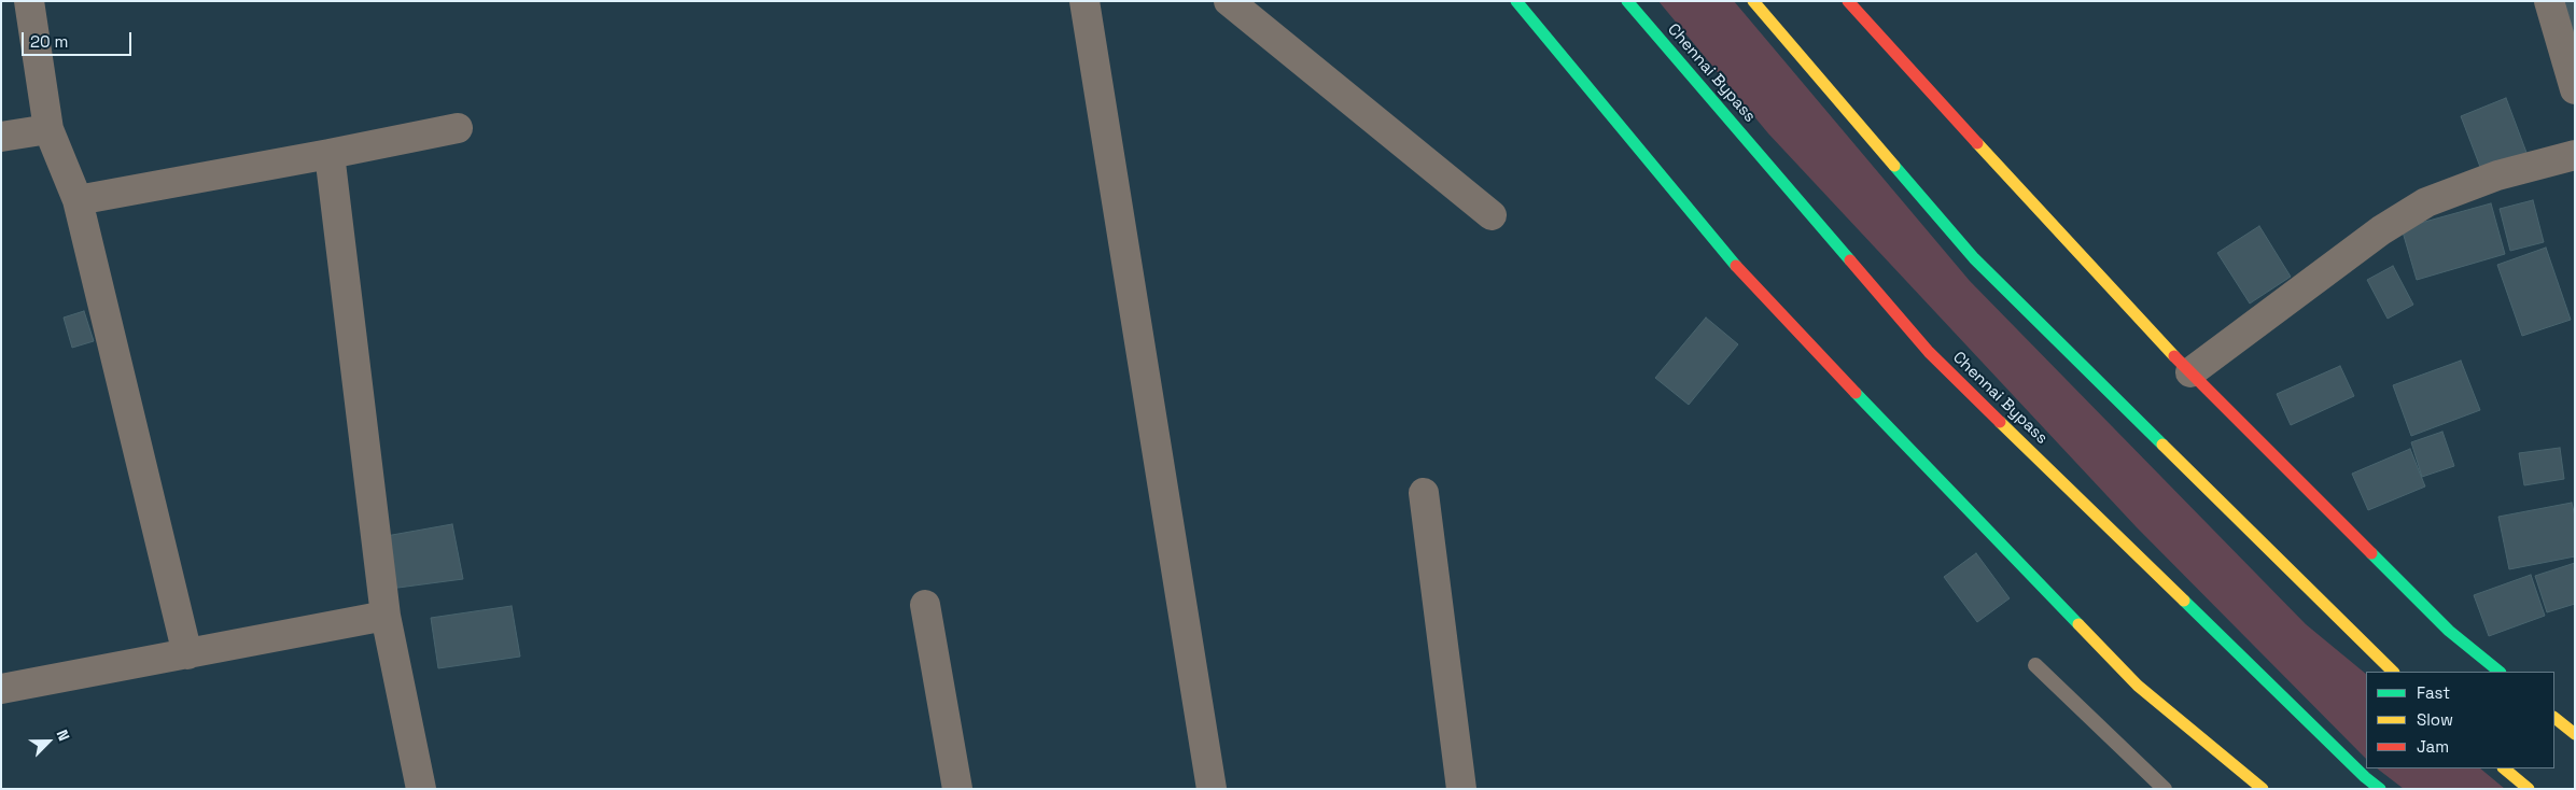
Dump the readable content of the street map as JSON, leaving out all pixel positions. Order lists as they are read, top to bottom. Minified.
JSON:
{"streets":{"main road":["Chennai Bypass"]},"legend":["Fast","Slow","Jam"],"scale_bar":"20 m","north":"top right"}
